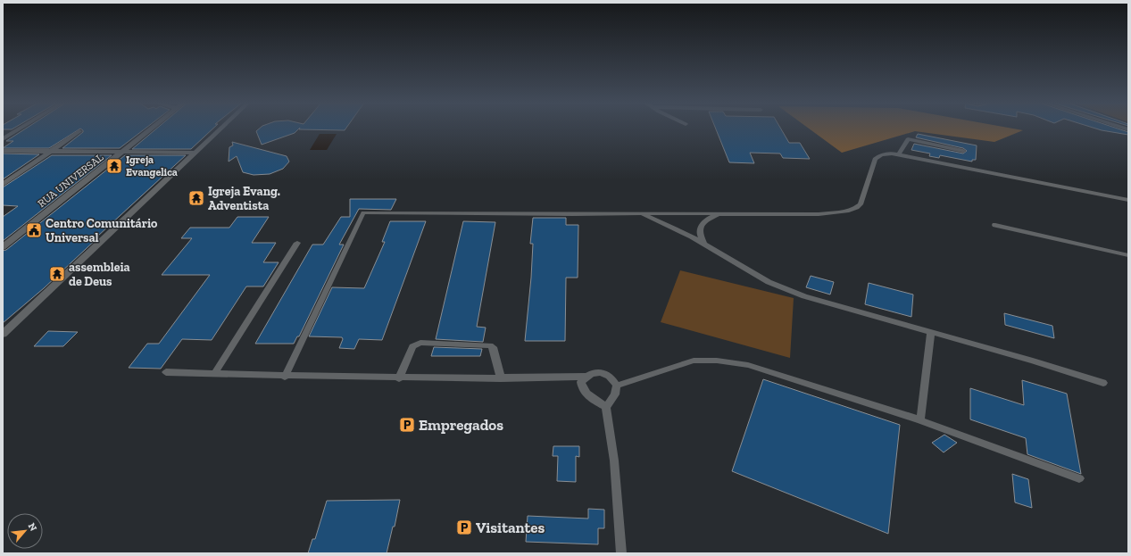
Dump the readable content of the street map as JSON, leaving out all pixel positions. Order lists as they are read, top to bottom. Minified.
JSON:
{"streets":{"street":["RUA UNIVERSAL"]},"places":{"temple":["Igreja Evangelica","Igreja Evang. Adventista","assembleia de Deus"],"public building":["Centro Comunitário Universal"],"parking":["Empregados","Visitantes"]},"north":"top right"}
